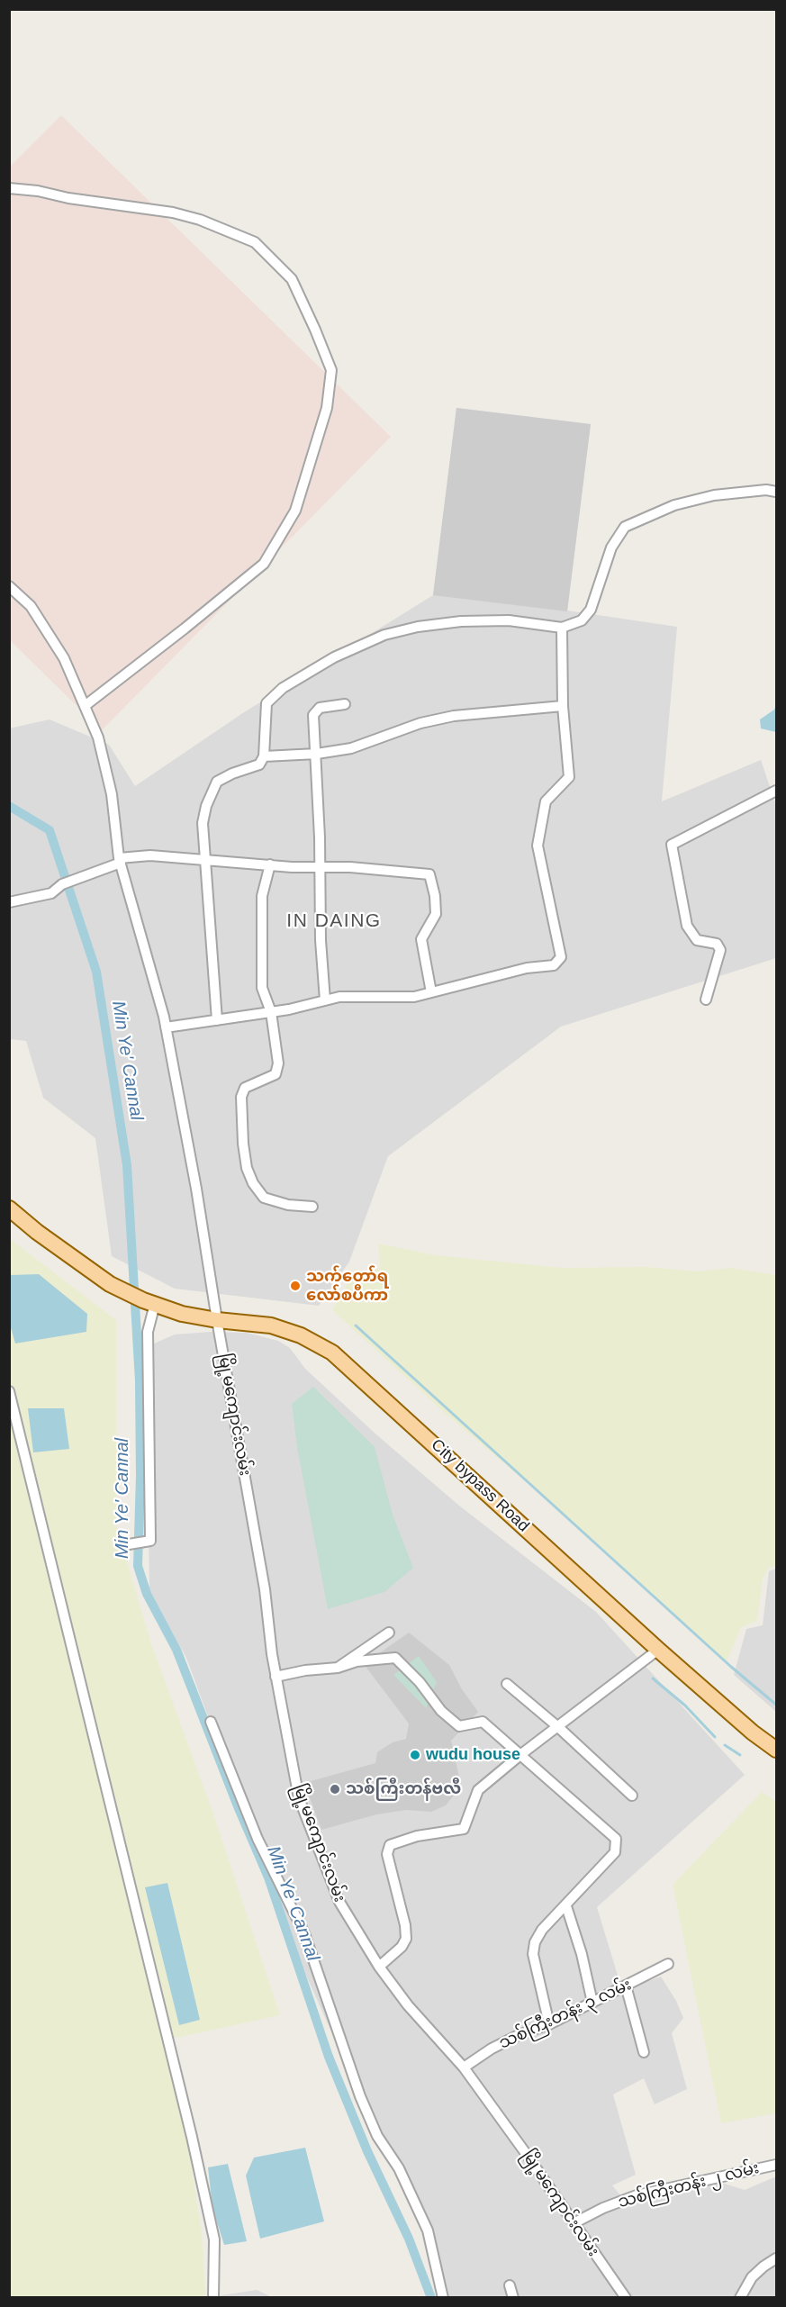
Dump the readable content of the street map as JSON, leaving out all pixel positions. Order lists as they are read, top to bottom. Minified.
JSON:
{"streets":{"main road":["City bypass Road"],"street":["မြို့မကျောင်းလမ်း","သစ်ကြီးတန်း ၃ လမ်း","သစ်ကြီးတန်း ၂ လမ်း"]},"crossings":[["မြို့မကျောင်းလမ်း","City bypass Road"],["မြို့မကျောင်းလမ်း","သစ်ကြီးတန်း ၃ လမ်း"],["မြို့မကျောင်းလမ်း","သစ်ကြီးတန်း ၂ လမ်း"]],"districts":["IN DAING"],"water":["Min Ye' Cannal"],"places":["သက်တော်ရ လော်စပီကာ","wudu house","သစ်ကြီးတန်ဗလီ"]}
